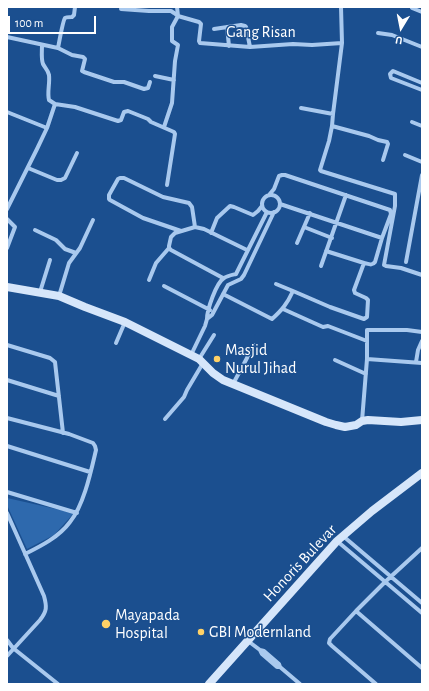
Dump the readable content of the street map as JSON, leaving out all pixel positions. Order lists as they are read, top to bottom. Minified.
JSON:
{"streets":{"street":["Gang Risan","Honoris Bulevar"]},"places":["Masjid Nurul Jihad","Mayapada Hospital","GBI Modernland"],"scale_bar":"100 m","north":"bottom"}
